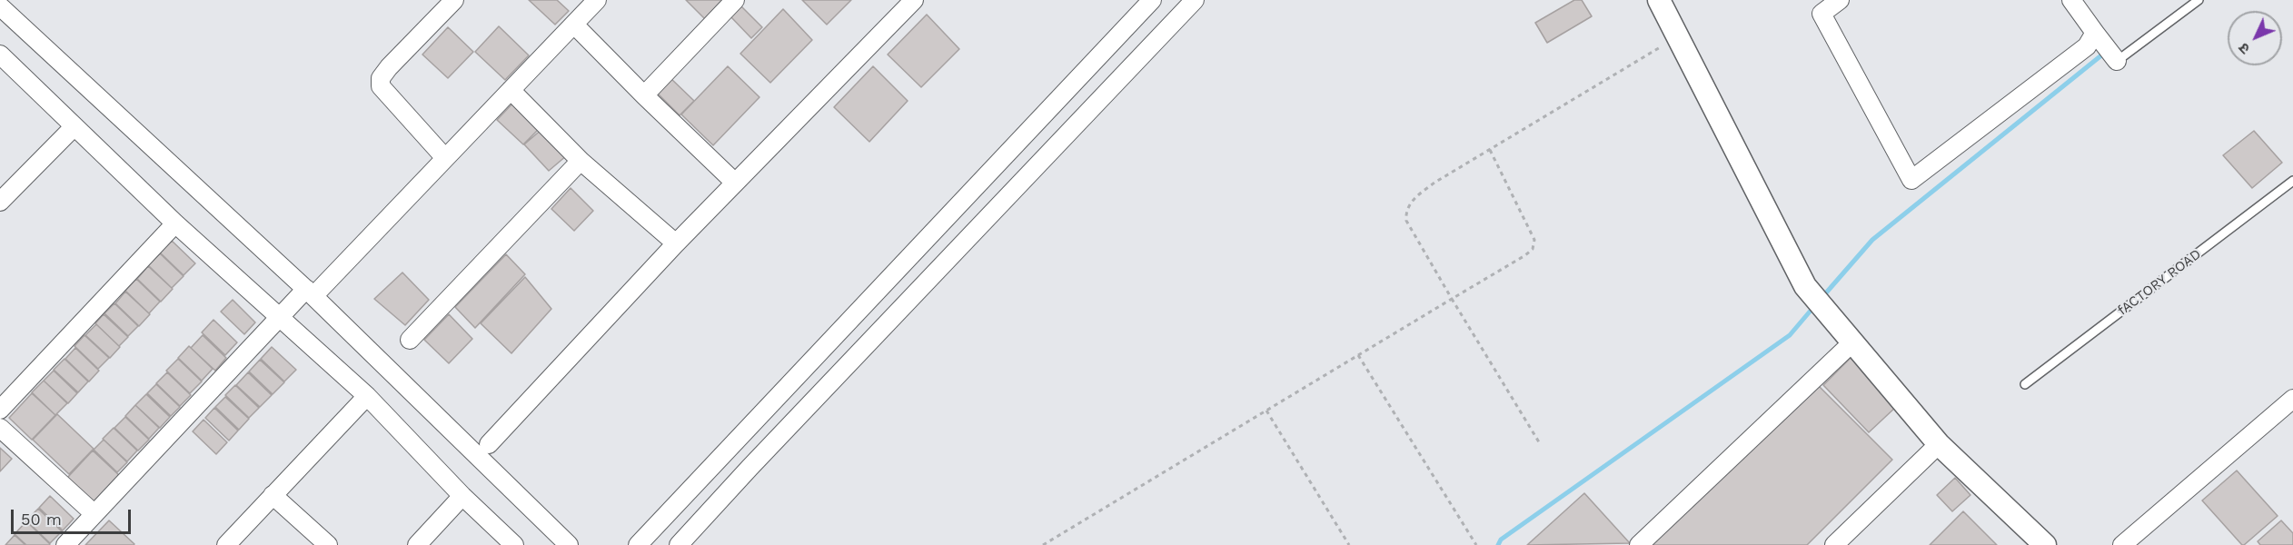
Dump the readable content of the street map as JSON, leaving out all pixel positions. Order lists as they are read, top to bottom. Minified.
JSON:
{"streets":{"lane":["fACTORY ROAD"]},"scale_bar":"50 m","north":"bottom left"}
